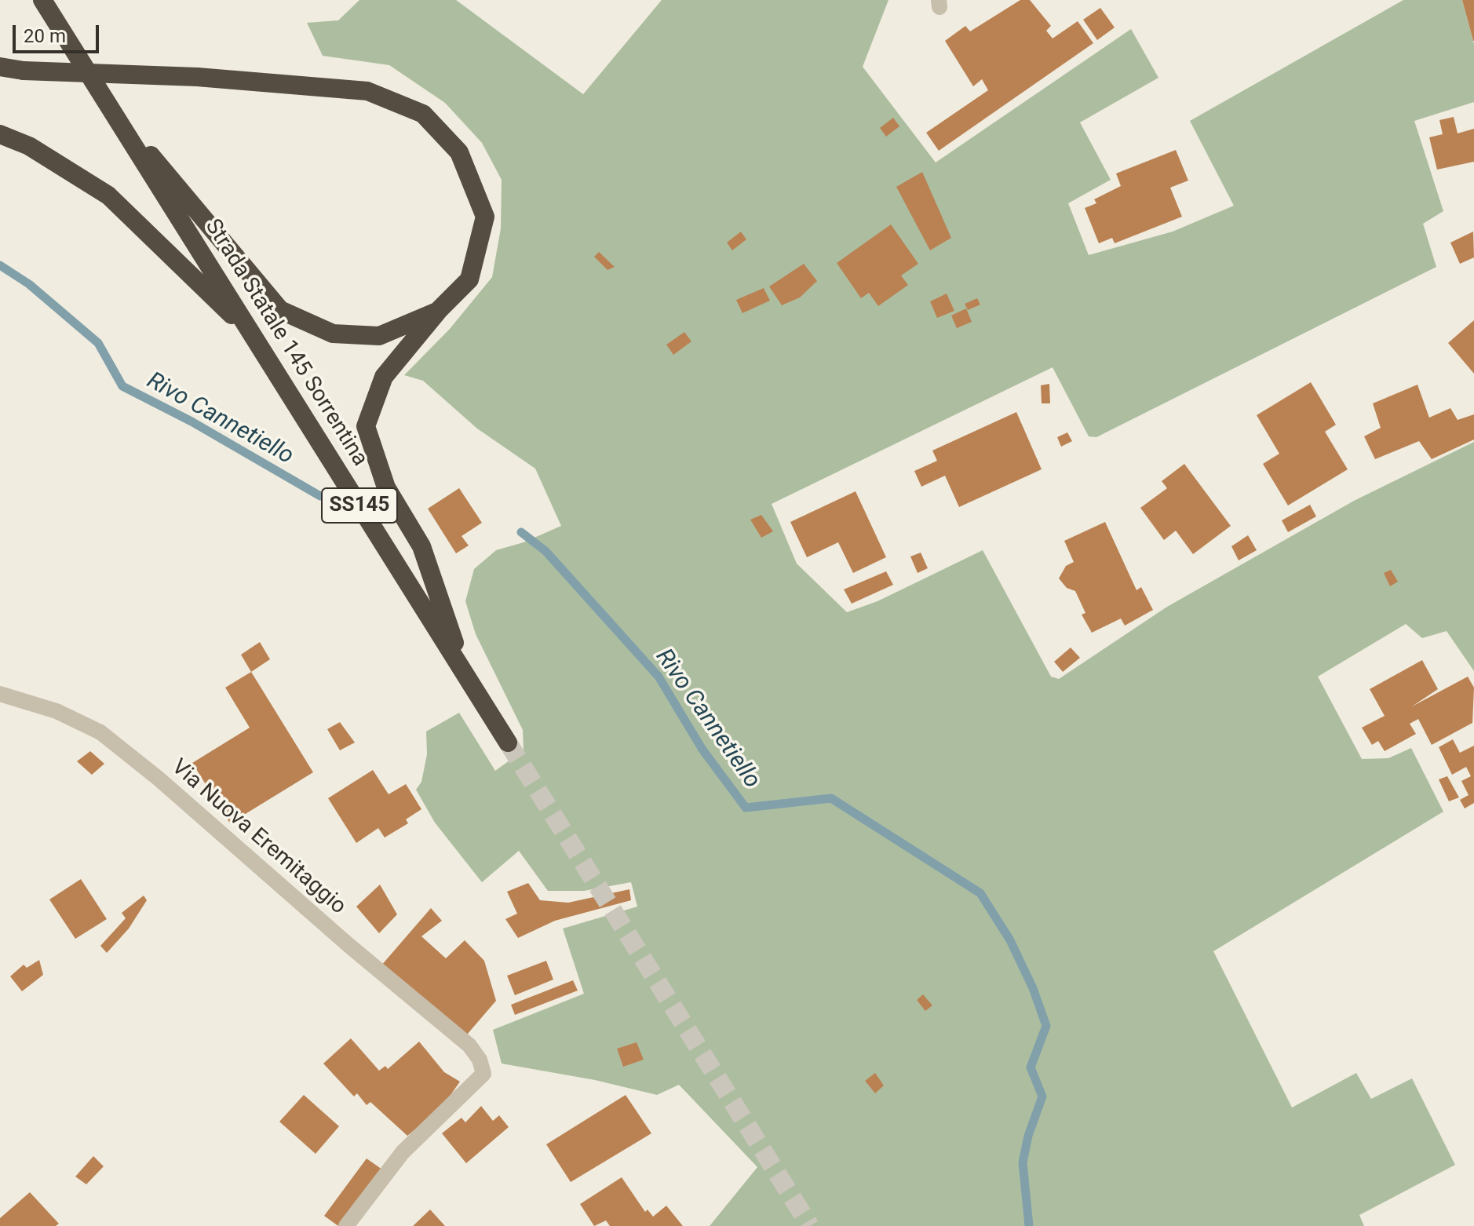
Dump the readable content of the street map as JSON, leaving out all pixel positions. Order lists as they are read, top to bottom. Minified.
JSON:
{"streets":{"highway":["Strada Statale 145 Sorrentina","SS145"],"street":["Via Nuova Eremitaggio"]},"water":["Rivo Cannetiello"],"scale_bar":"20 m"}
